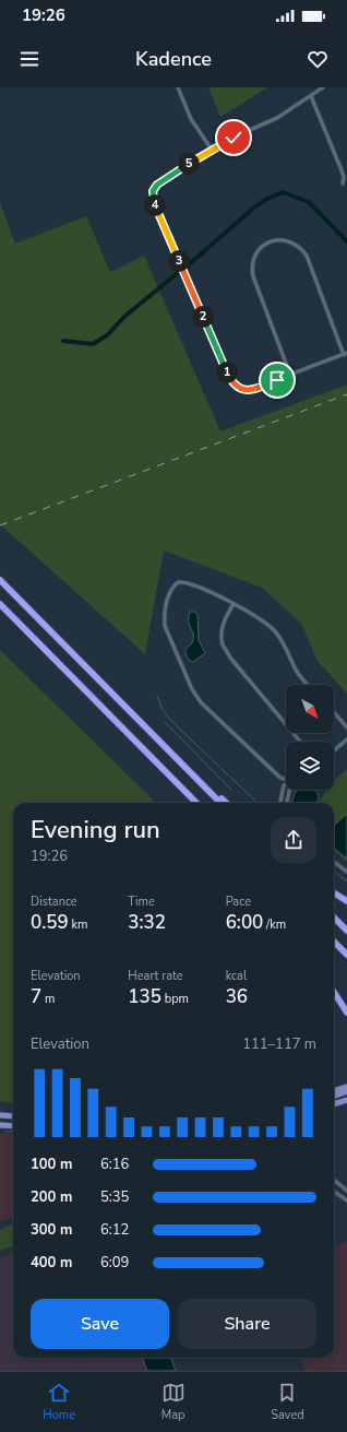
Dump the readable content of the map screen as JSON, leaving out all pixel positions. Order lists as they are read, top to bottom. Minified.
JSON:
{"north":"bottom right","page":{"status":"19:26","header":"Kadence","pins":["5","4","3","2","1"],"heading":["Evening run","19:26"],"stats":[["Distance","0.59 km"],["Time","3:32"],["Pace","6:00 /km"],["Elevation","7 m"],["Heart rate","135 bpm"],["kcal","36"]],"chart":["Elevation","111–117 m"],"list":[{"name":"100 m","note":"6:16"},{"name":"200 m","note":"5:35"},{"name":"300 m","note":"6:12"},{"name":"400 m","note":"6:09"}],"buttons":["Save","Share"],"tabs":["Home","Map","Saved"]}}
